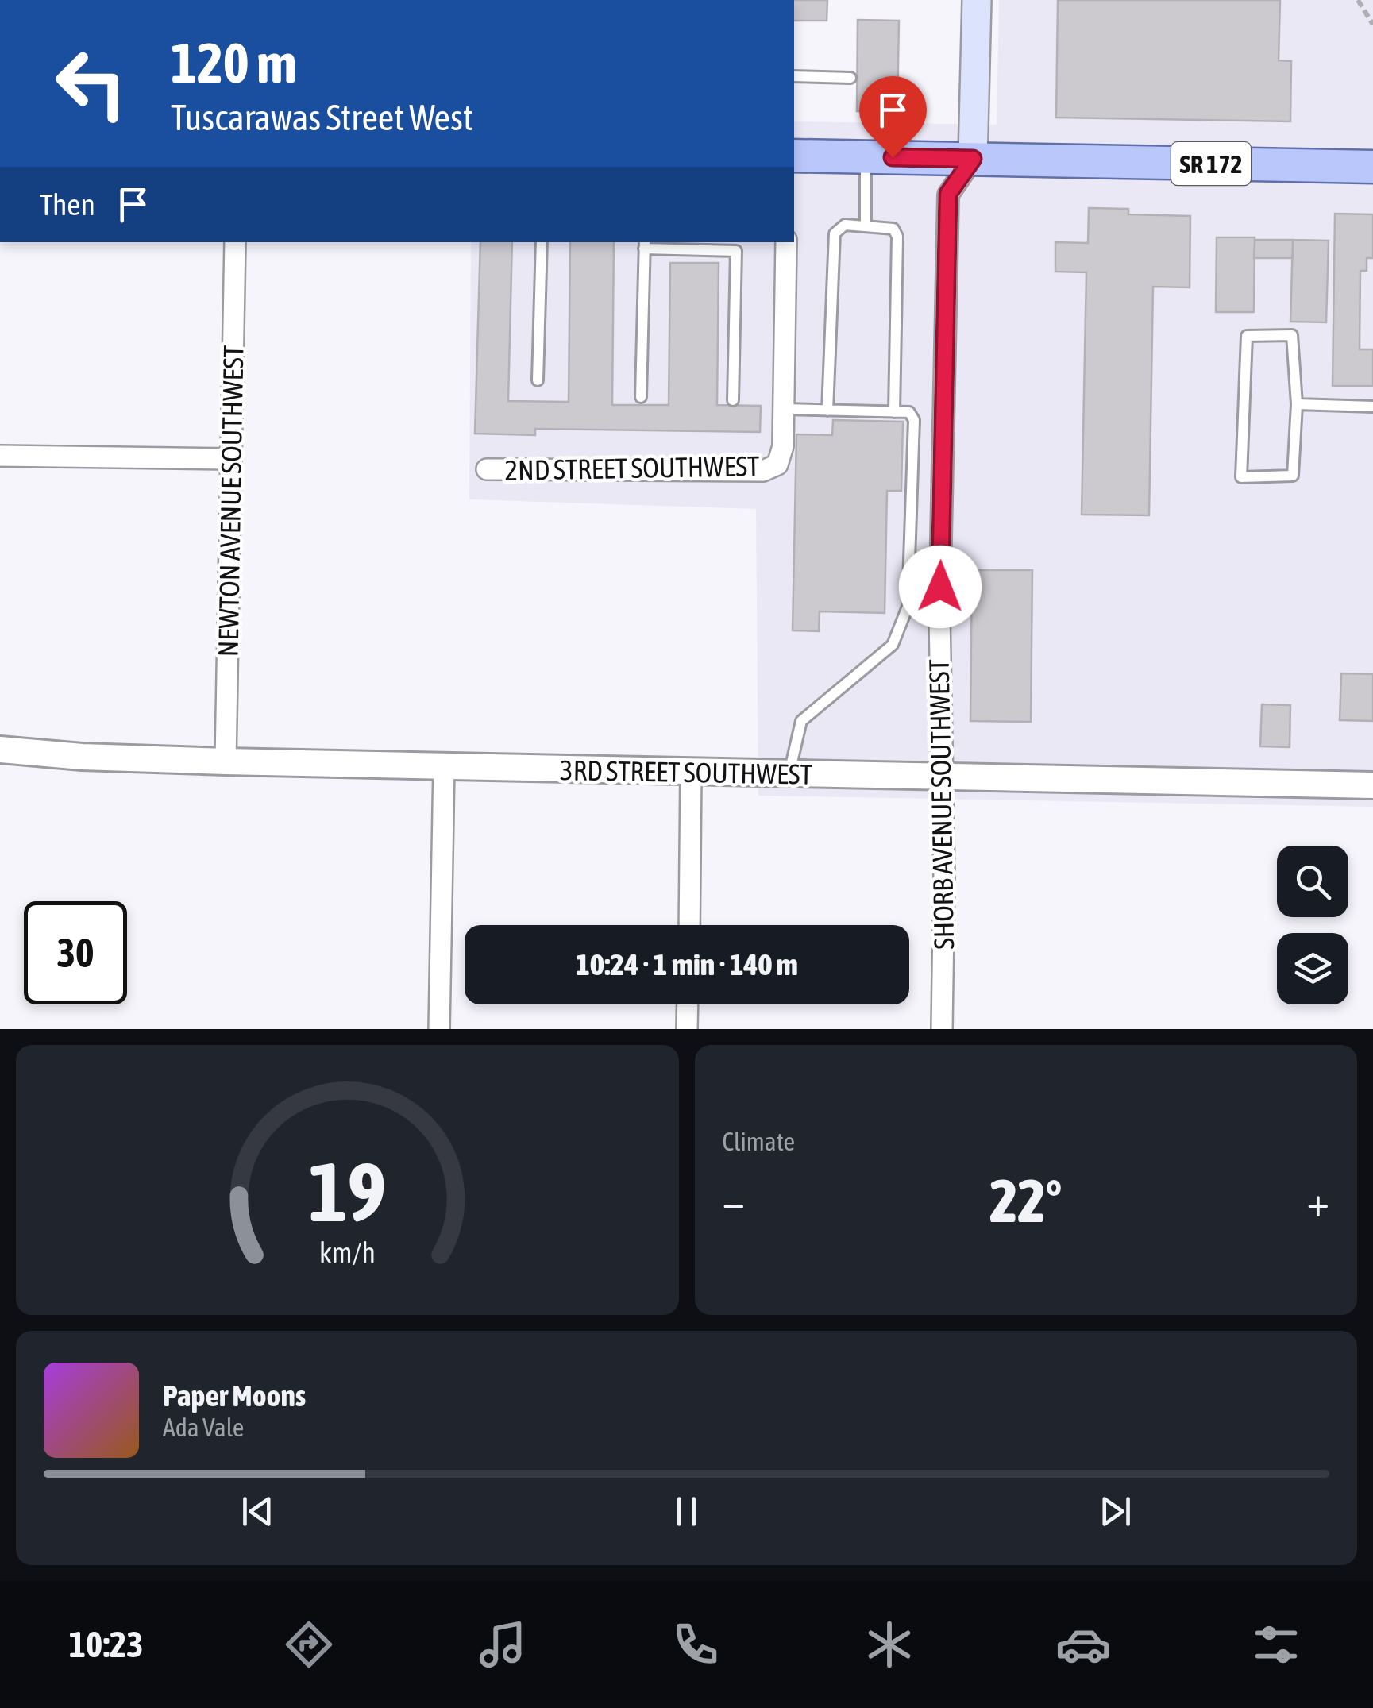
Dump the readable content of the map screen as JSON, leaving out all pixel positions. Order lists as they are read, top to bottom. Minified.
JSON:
{"streets":{"main road":["SR 172"],"street":["2ND STREET SOUTHWEST","NEWTON AVENUE SOUTHWEST","3RD STREET SOUTHWEST","SHORB AVENUE SOUTHWEST"]},"crossings":[["SR 172","SHORB AVENUE SOUTHWEST"],["NEWTON AVENUE SOUTHWEST","3RD STREET SOUTHWEST"],["3RD STREET SOUTHWEST","SHORB AVENUE SOUTHWEST"]],"page":{"turn":["120 m","Tuscarawas Street West"],"then":"Then","limit":"30","trip":"10:24 · 1 min · 140 m","tile":"Climate","heat":["−","22°","+"],"song":["Paper Moons","Ada Vale"],"tabs":"10:23","gauge":["19","km/h"]}}
